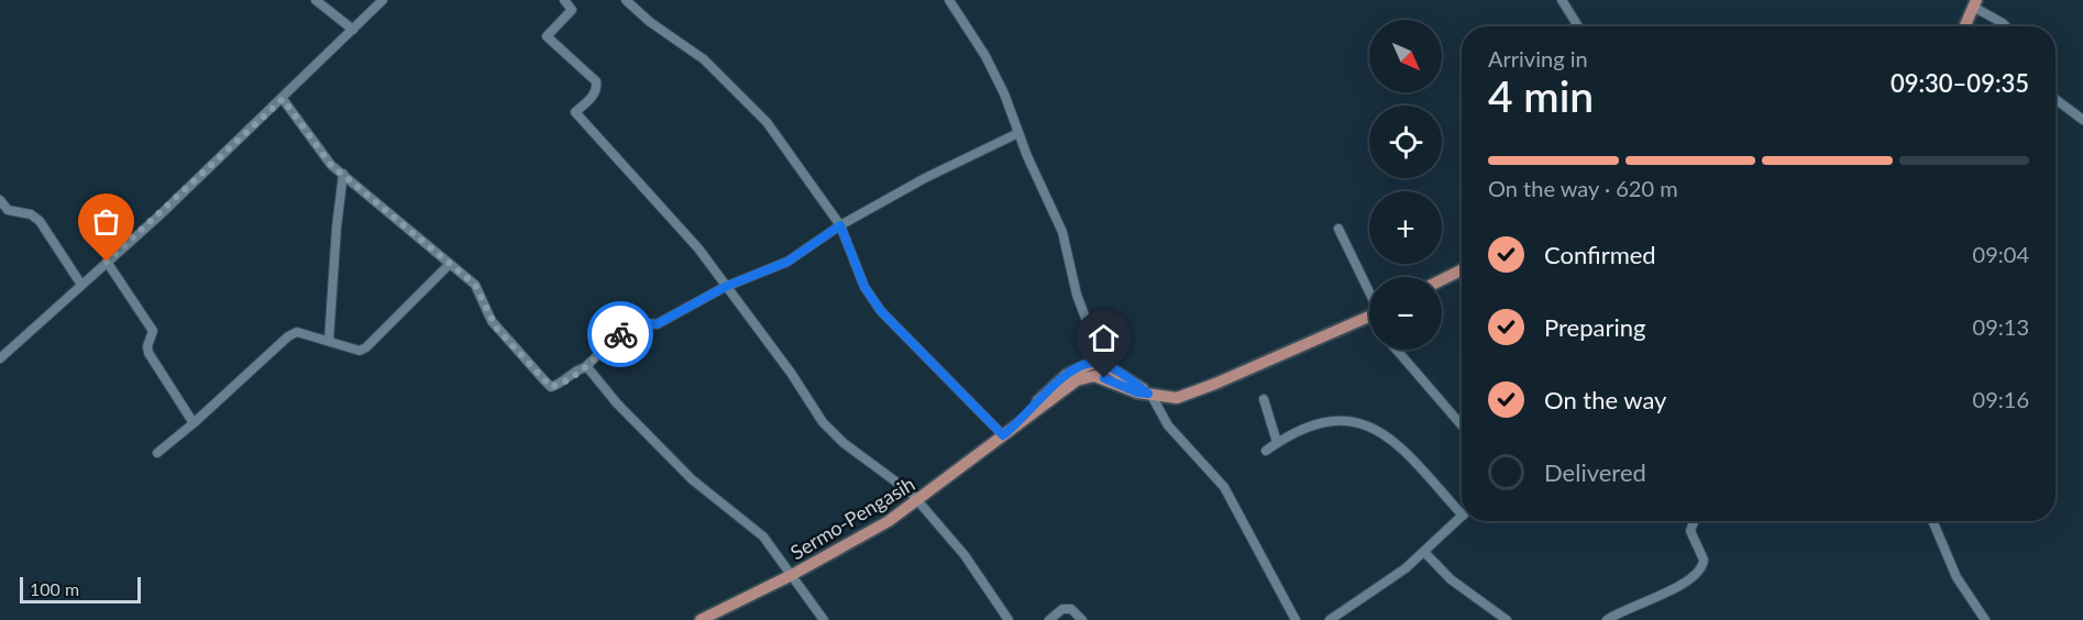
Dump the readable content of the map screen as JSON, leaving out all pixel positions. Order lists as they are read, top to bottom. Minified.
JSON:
{"streets":{"main road":["Sermo-Pengasih"]},"scale_bar":"100 m","north":"bottom right","page":{"map_buttons":["+","−"],"heading":["4 min","Arriving in","09:30–09:35"],"bar":"On the way · 620 m","list":[["Confirmed","09:04"],["Preparing","09:13"],["On the way","09:16"],"Delivered"],"scale":"100 m"}}
